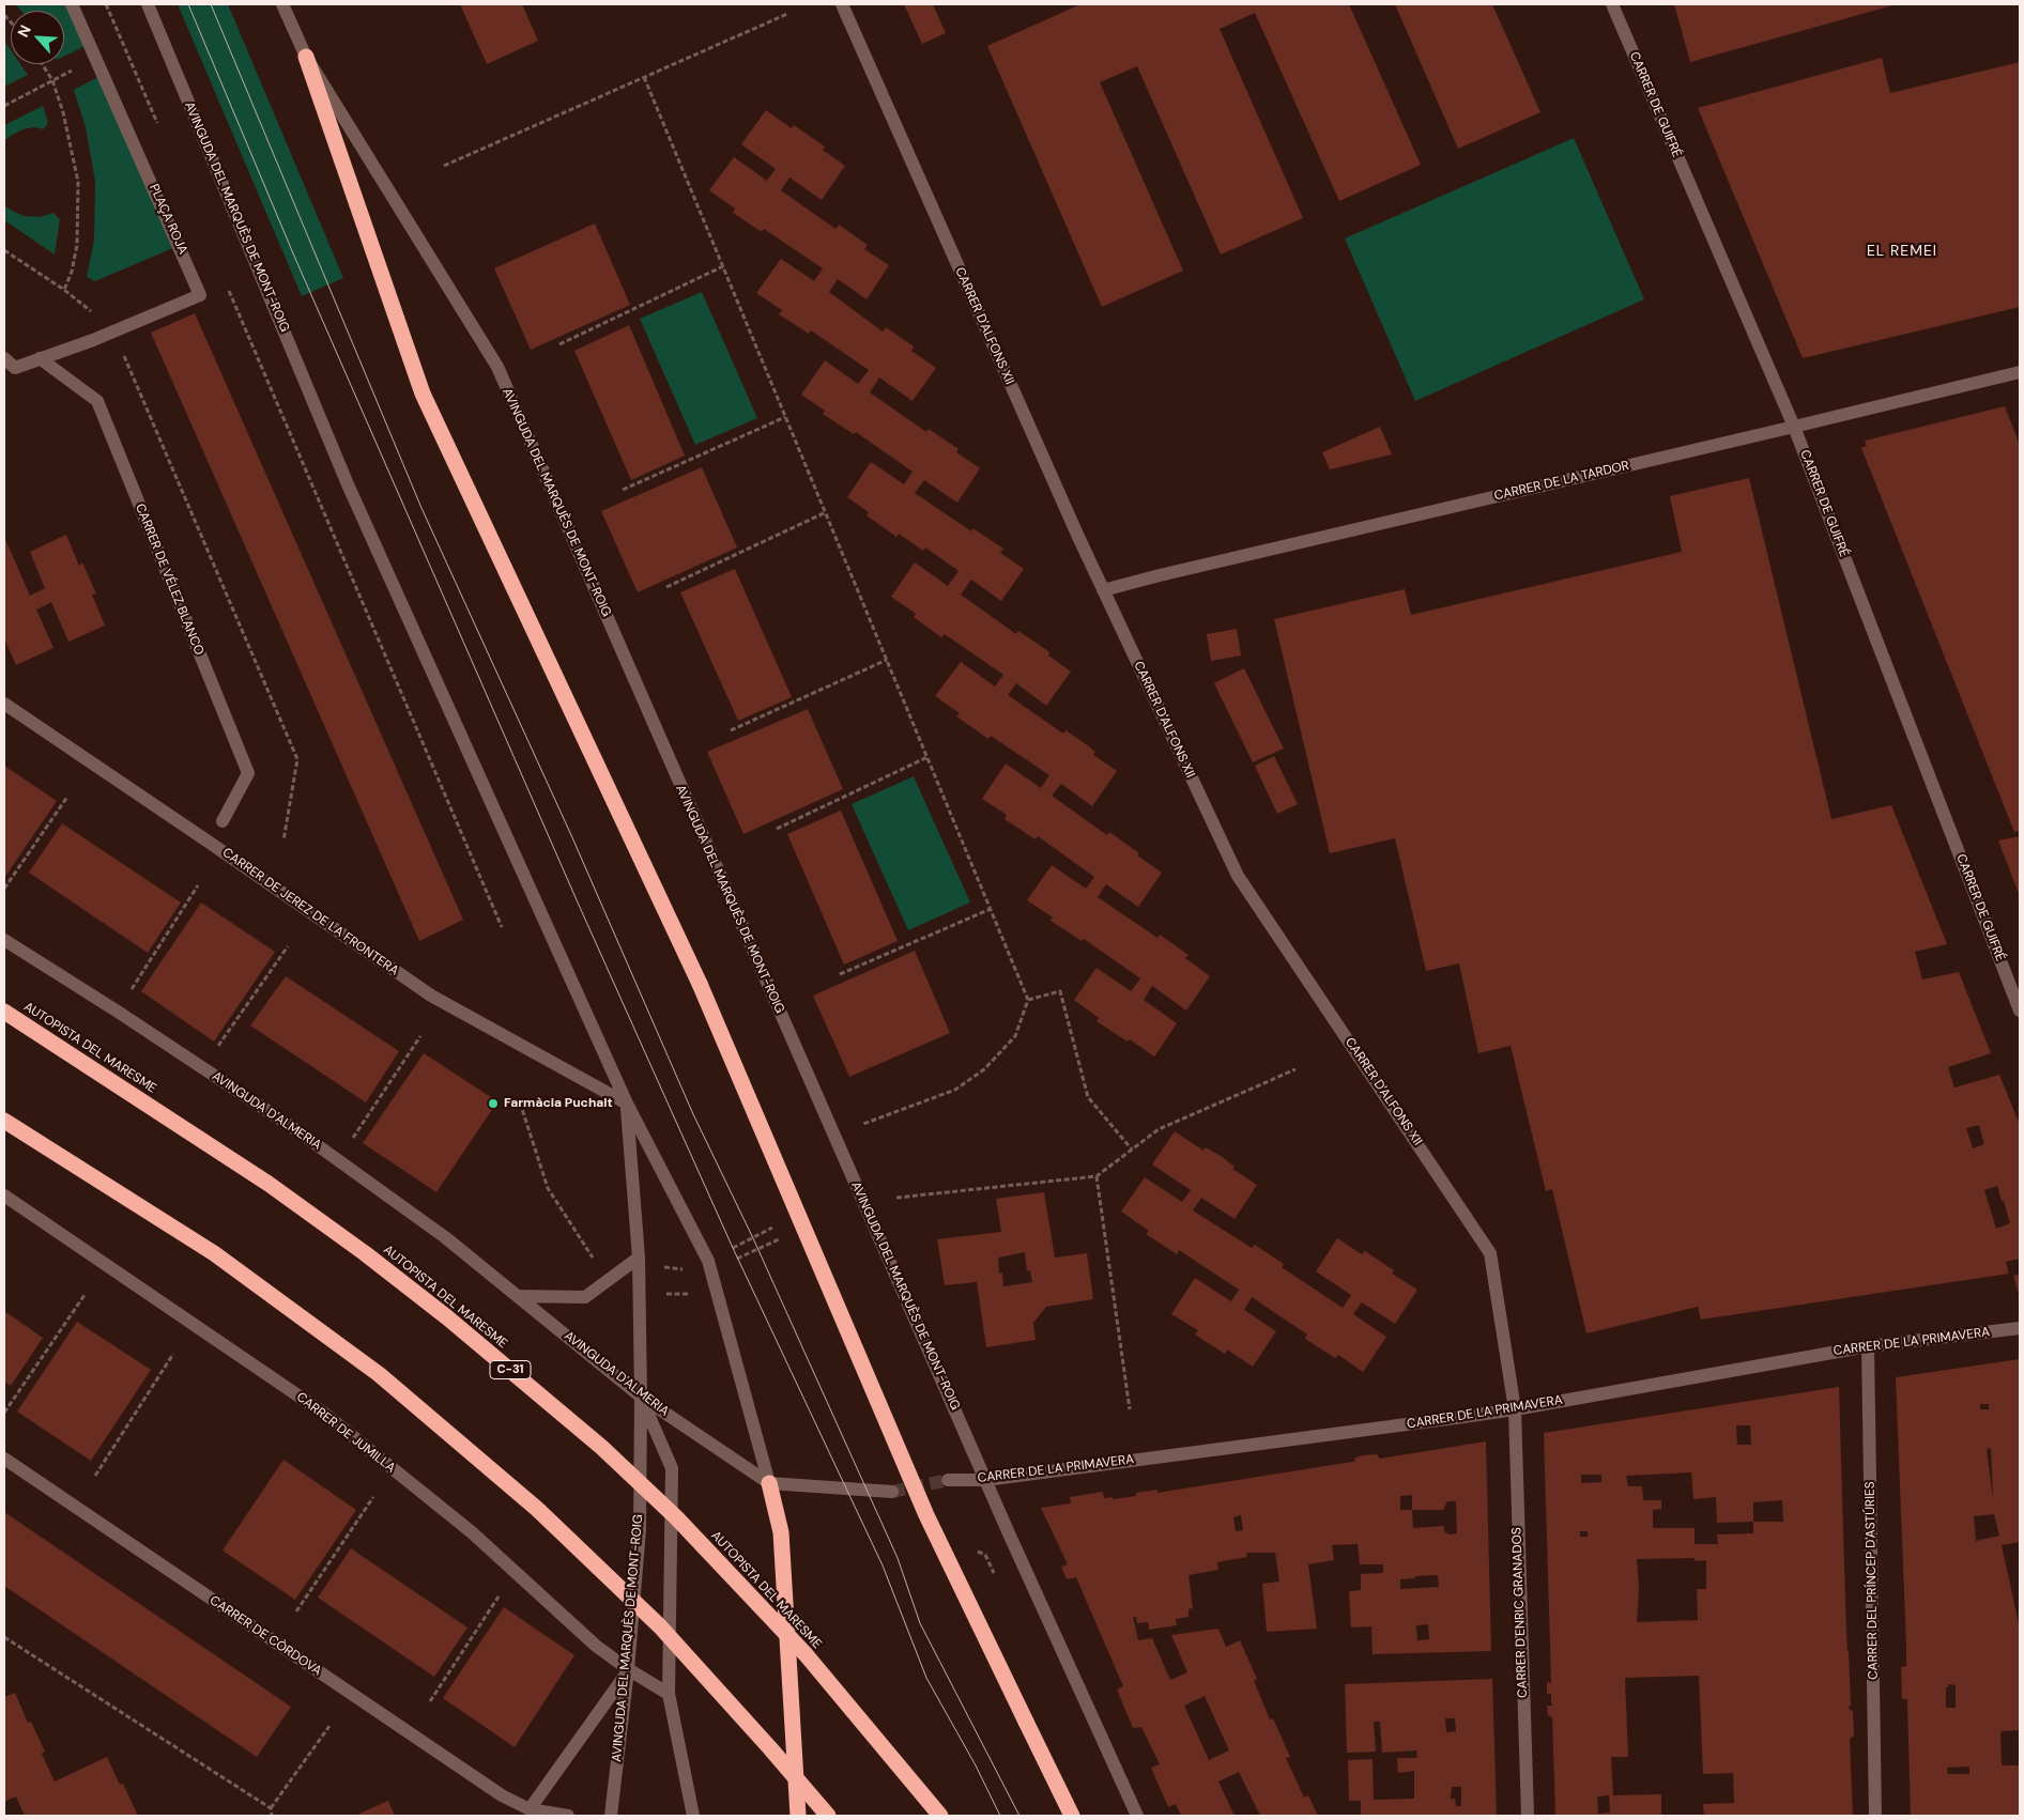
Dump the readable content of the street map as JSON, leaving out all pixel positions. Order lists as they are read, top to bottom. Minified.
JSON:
{"streets":{"highway":["AUTOPISTA DEL MARESME","C-31"],"street":["CARRER DE GUIFRÉ","AVINGUDA DEL MARQUÈS DE MONT-ROIG","PLAÇA ROJA","CARRER D'ALFONS XII","CARRER DE LA TARDOR","CARRER DE VÉLEZ BLANCO","CARRER DE JEREZ DE LA FRONTERA","AVINGUDA D'ALMERIA","CARRER DE LA PRIMAVERA","CARRER DE JUMILLA","CARRER DEL PRÍNCEP D'ASTÚRIES","CARRER D'ENRIC GRANADOS","CARRER DE CÒRDOVA"]},"crossings":[["CARRER DE GUIFRÉ","CARRER DE LA TARDOR"],["AVINGUDA DEL MARQUÈS DE MONT-ROIG","CARRER DE JEREZ DE LA FRONTERA"],["AVINGUDA DEL MARQUÈS DE MONT-ROIG","AVINGUDA D'ALMERIA"],["AVINGUDA DEL MARQUÈS DE MONT-ROIG","CARRER DE LA PRIMAVERA"],["AVINGUDA DEL MARQUÈS DE MONT-ROIG","CARRER DE JUMILLA"],["PLAÇA ROJA","CARRER DE VÉLEZ BLANCO"],["CARRER D'ALFONS XII","CARRER DE LA TARDOR"],["CARRER D'ALFONS XII","CARRER DE LA PRIMAVERA"],["CARRER D'ALFONS XII","CARRER D'ENRIC GRANADOS"],["CARRER DE LA PRIMAVERA","CARRER DEL PRÍNCEP D'ASTÚRIES"],["CARRER DE LA PRIMAVERA","CARRER D'ENRIC GRANADOS"]],"districts":["EL REMEI"],"places":["Farmàcia Puchalt"],"north":"top left"}
